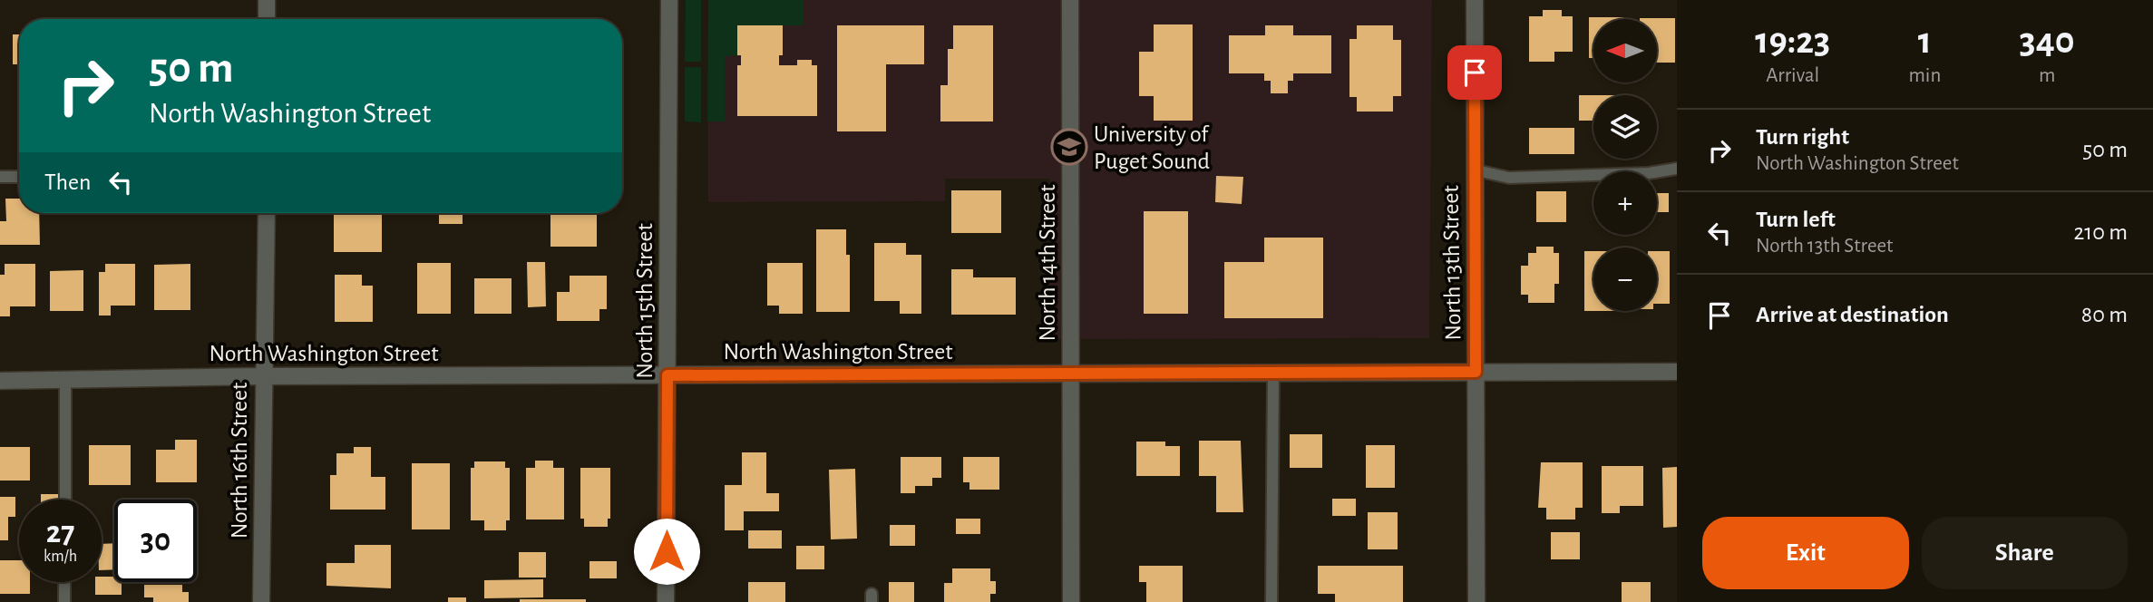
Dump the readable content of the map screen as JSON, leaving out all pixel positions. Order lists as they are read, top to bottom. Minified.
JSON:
{"streets":{"street":["North 14th Street","North 13th Street","North 15th Street","North Washington Street","North 16th Street"]},"crossings":[["North 14th Street","North Washington Street"],["North 13th Street","North Washington Street"],["North 15th Street","North Washington Street"],["North Washington Street","North 16th Street"]],"places":{"school or university":["University of Puget Sound"]},"north":"left","page":{"eta":["19:23","Arrival","1","min","340","m"],"map_buttons":["+","−"],"turn":["50 m","North Washington Street"],"list":[{"name":"Turn right","note":"North Washington Street","value":"50 m"},{"name":"Turn left","note":"North 13th Street","value":"210 m"},{"name":"Arrive at destination","value":"80 m"}],"then":"Then","speed":"27 km/h","limit":"30","buttons":["Exit","Share"]}}
